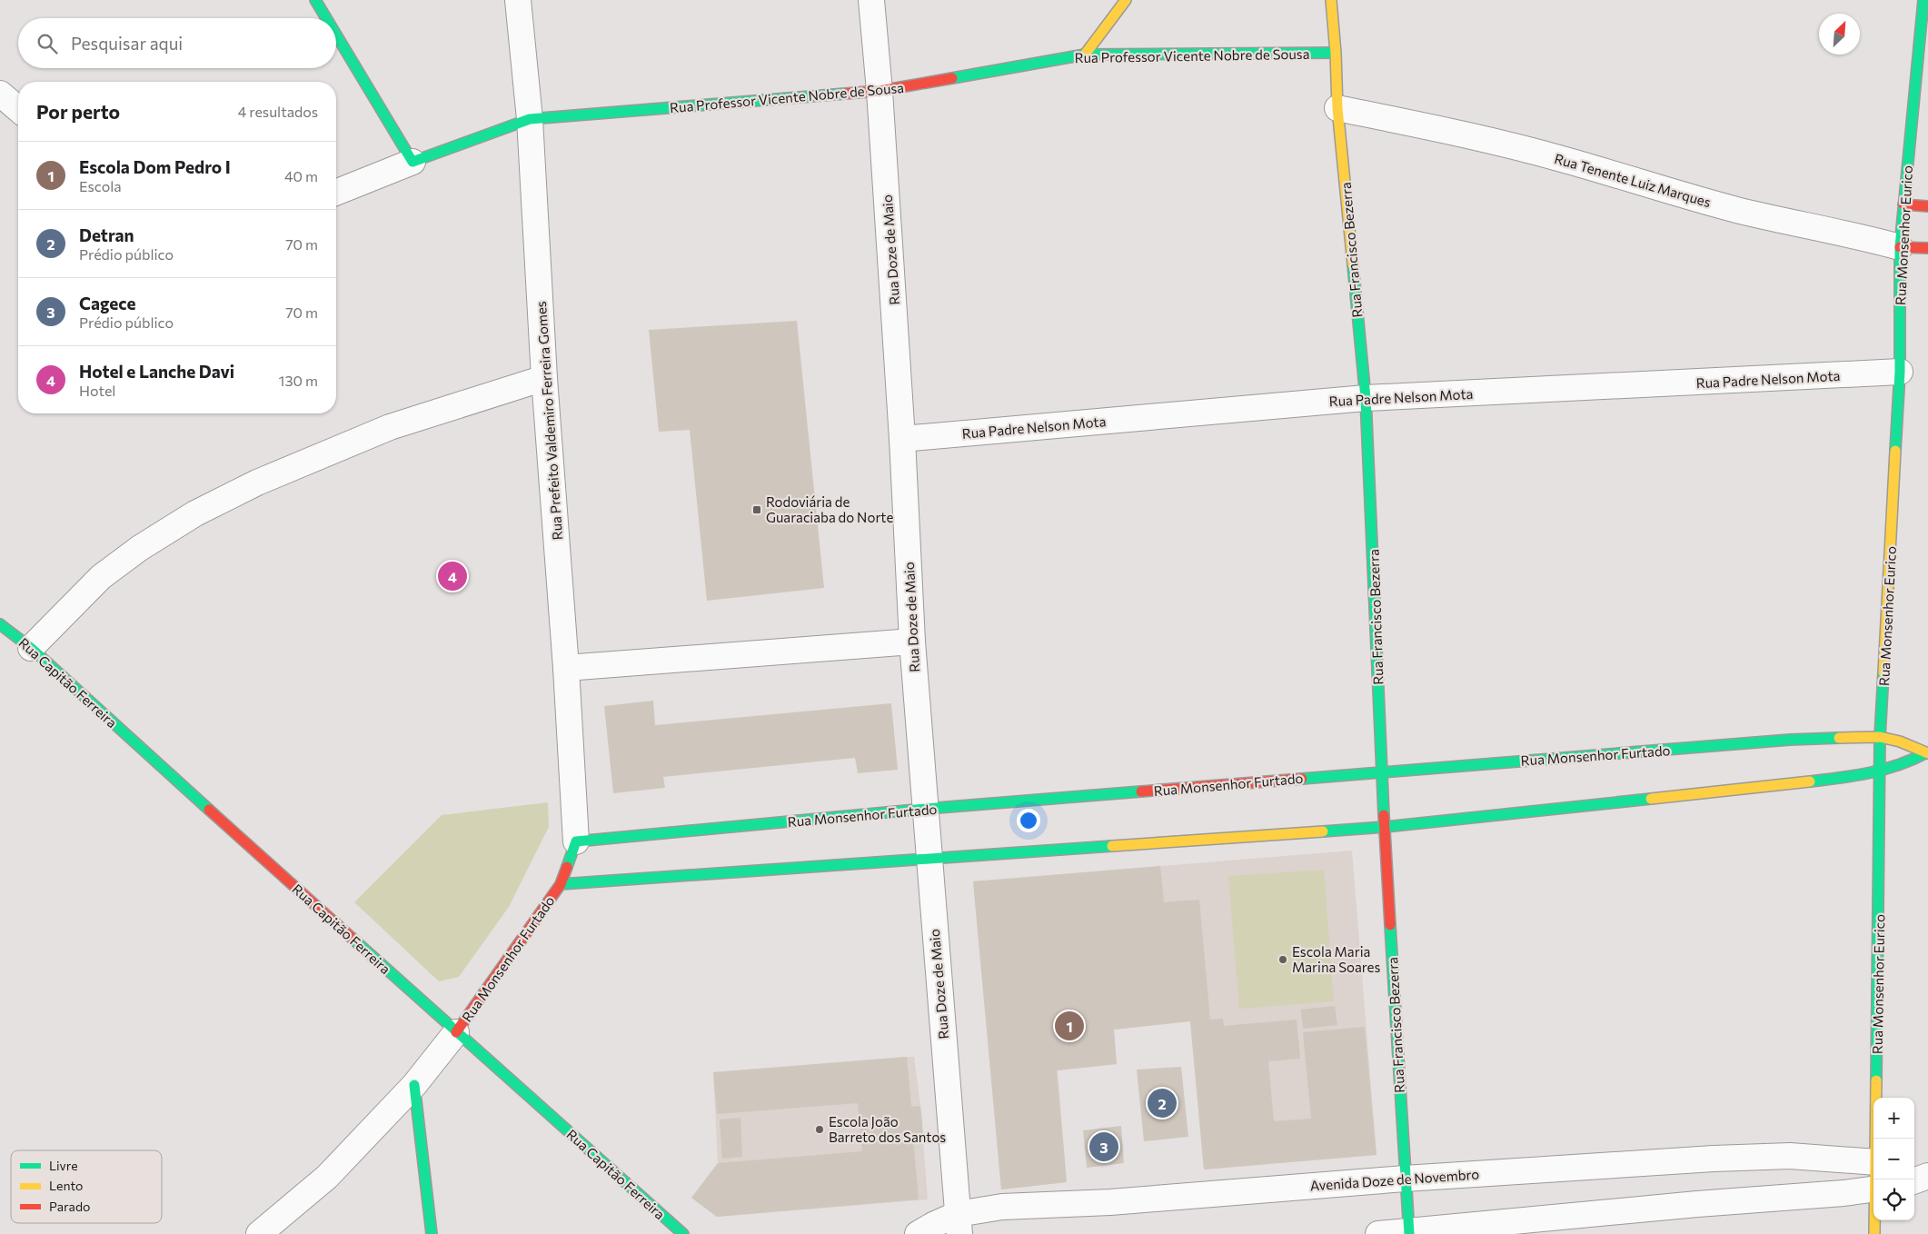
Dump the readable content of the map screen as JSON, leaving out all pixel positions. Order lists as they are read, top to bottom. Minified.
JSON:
{"streets":{"street":["Rua Professor Vicente Nobre de Sousa","Rua Tenente Luiz Marques","Rua Monsenhor Eurico","Rua Doze de Maio","Rua Francisco Bezerra","Rua Padre Nelson Mota","Rua Prefeito Valdemiro Ferreira Gomes","Rua Capitão Ferreira","Rua Monsenhor Furtado","Avenida Doze de Novembro"]},"crossings":[["Rua Professor Vicente Nobre de Sousa","Rua Doze de Maio"],["Rua Professor Vicente Nobre de Sousa","Rua Francisco Bezerra"],["Rua Professor Vicente Nobre de Sousa","Rua Prefeito Valdemiro Ferreira Gomes"],["Rua Tenente Luiz Marques","Rua Monsenhor Eurico"],["Rua Tenente Luiz Marques","Rua Francisco Bezerra"],["Rua Monsenhor Eurico","Rua Padre Nelson Mota"],["Rua Monsenhor Eurico","Rua Monsenhor Furtado"],["Rua Doze de Maio","Rua Padre Nelson Mota"],["Rua Doze de Maio","Rua Monsenhor Furtado"],["Rua Doze de Maio","Avenida Doze de Novembro"],["Rua Francisco Bezerra","Rua Padre Nelson Mota"],["Rua Francisco Bezerra","Rua Monsenhor Furtado"],["Rua Francisco Bezerra","Avenida Doze de Novembro"],["Rua Prefeito Valdemiro Ferreira Gomes","Rua Monsenhor Furtado"],["Rua Capitão Ferreira","Rua Monsenhor Furtado"]],"places":{"transit":["Rodoviária de Guaraciaba do Norte"],"other":["Escola Maria Marina Soares","Escola João Barreto dos Santos"]},"legend":["Livre","Lento","Parado"],"north":"top right","page":{"search":"Pesquisar aqui","heading":["Por perto","4 resultados"],"list":[{"mark":"1","name":"Escola Dom Pedro I","note":"Escola","value":"40 m"},{"mark":"2","name":"Detran","note":"Prédio público","value":"70 m"},{"mark":"3","name":"Cagece","note":"Prédio público","value":"70 m"},{"mark":"4","name":"Hotel e Lanche Davi","note":"Hotel","value":"130 m"}],"pins":["4","1","2","3"],"map_buttons":["+","−"]}}
